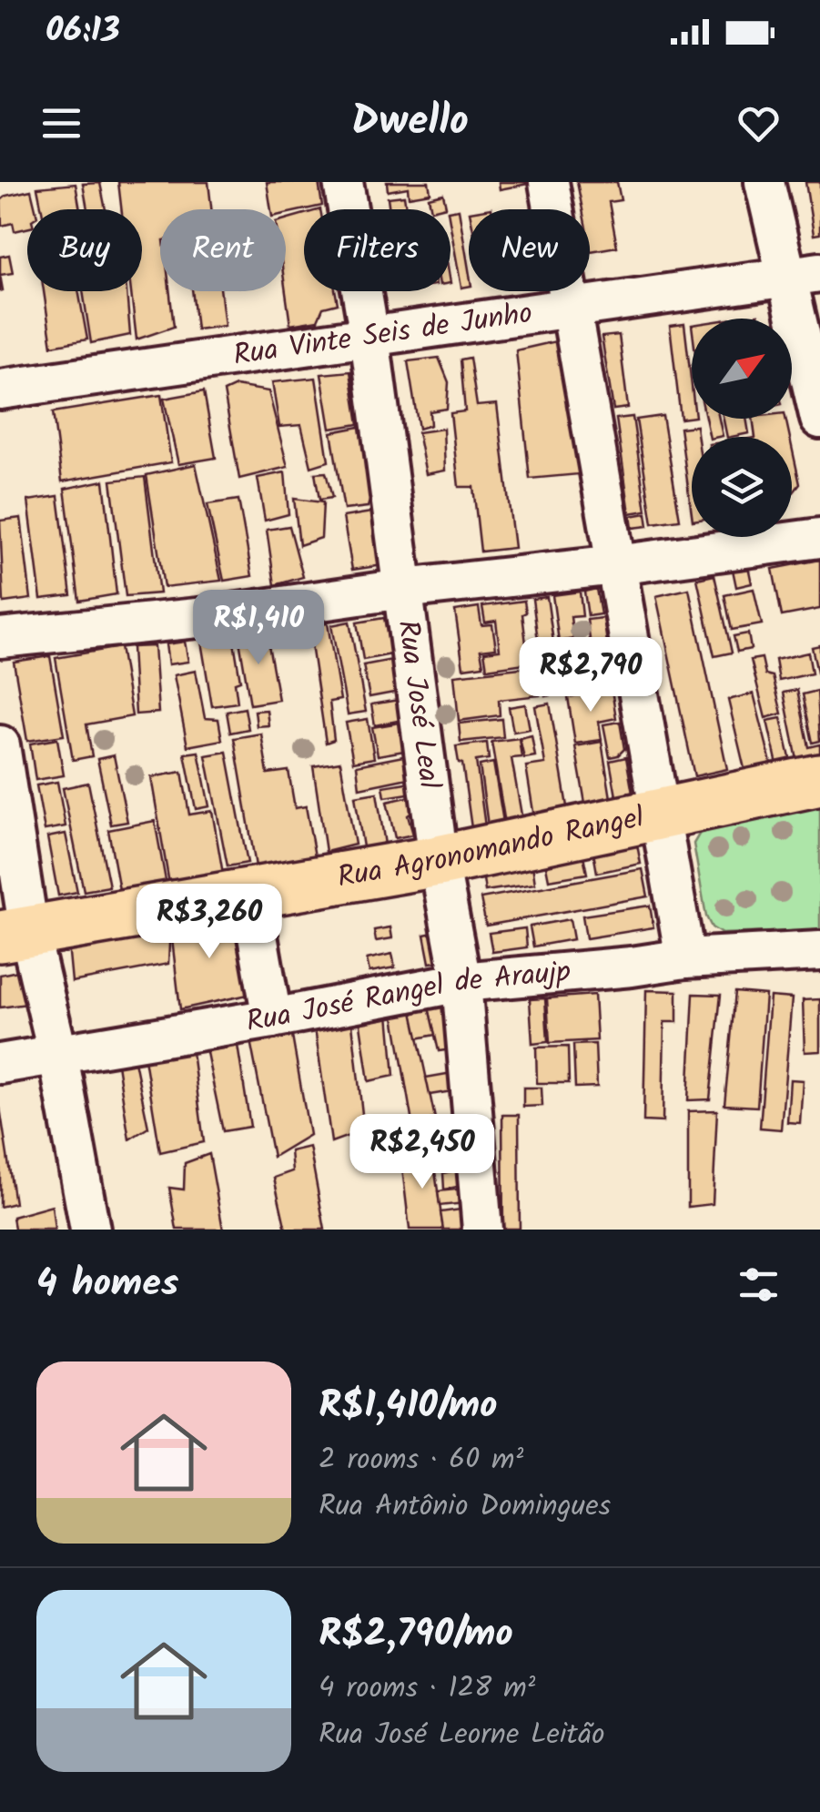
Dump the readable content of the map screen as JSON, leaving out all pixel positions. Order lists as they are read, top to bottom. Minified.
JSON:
{"streets":{"main road":["Rua Agronomando Rangel"],"street":["Rua Vinte Seis de Junho","Rua José Leal","Rua José Rangel de Araujp"]},"crossings":[["Rua Vinte Seis de Junho","Rua José Leal"],["Rua José Leal","Rua Agronomando Rangel"],["Rua José Leal","Rua José Rangel de Araujp"]],"north":"top right","page":{"status":"06:13","header":"Dwello","chip":["Buy","Rent","Filters","New"],"price":["R$1,410","R$2,790","R$3,260","R$2,450"],"heading":"4 homes","list":[{"name":"R$1,410/mo","note":"2 rooms · 60 m² · Rua Antônio Domingues"},{"name":"R$2,790/mo","note":"4 rooms · 128 m² · Rua José Leorne Leitão"}]}}
